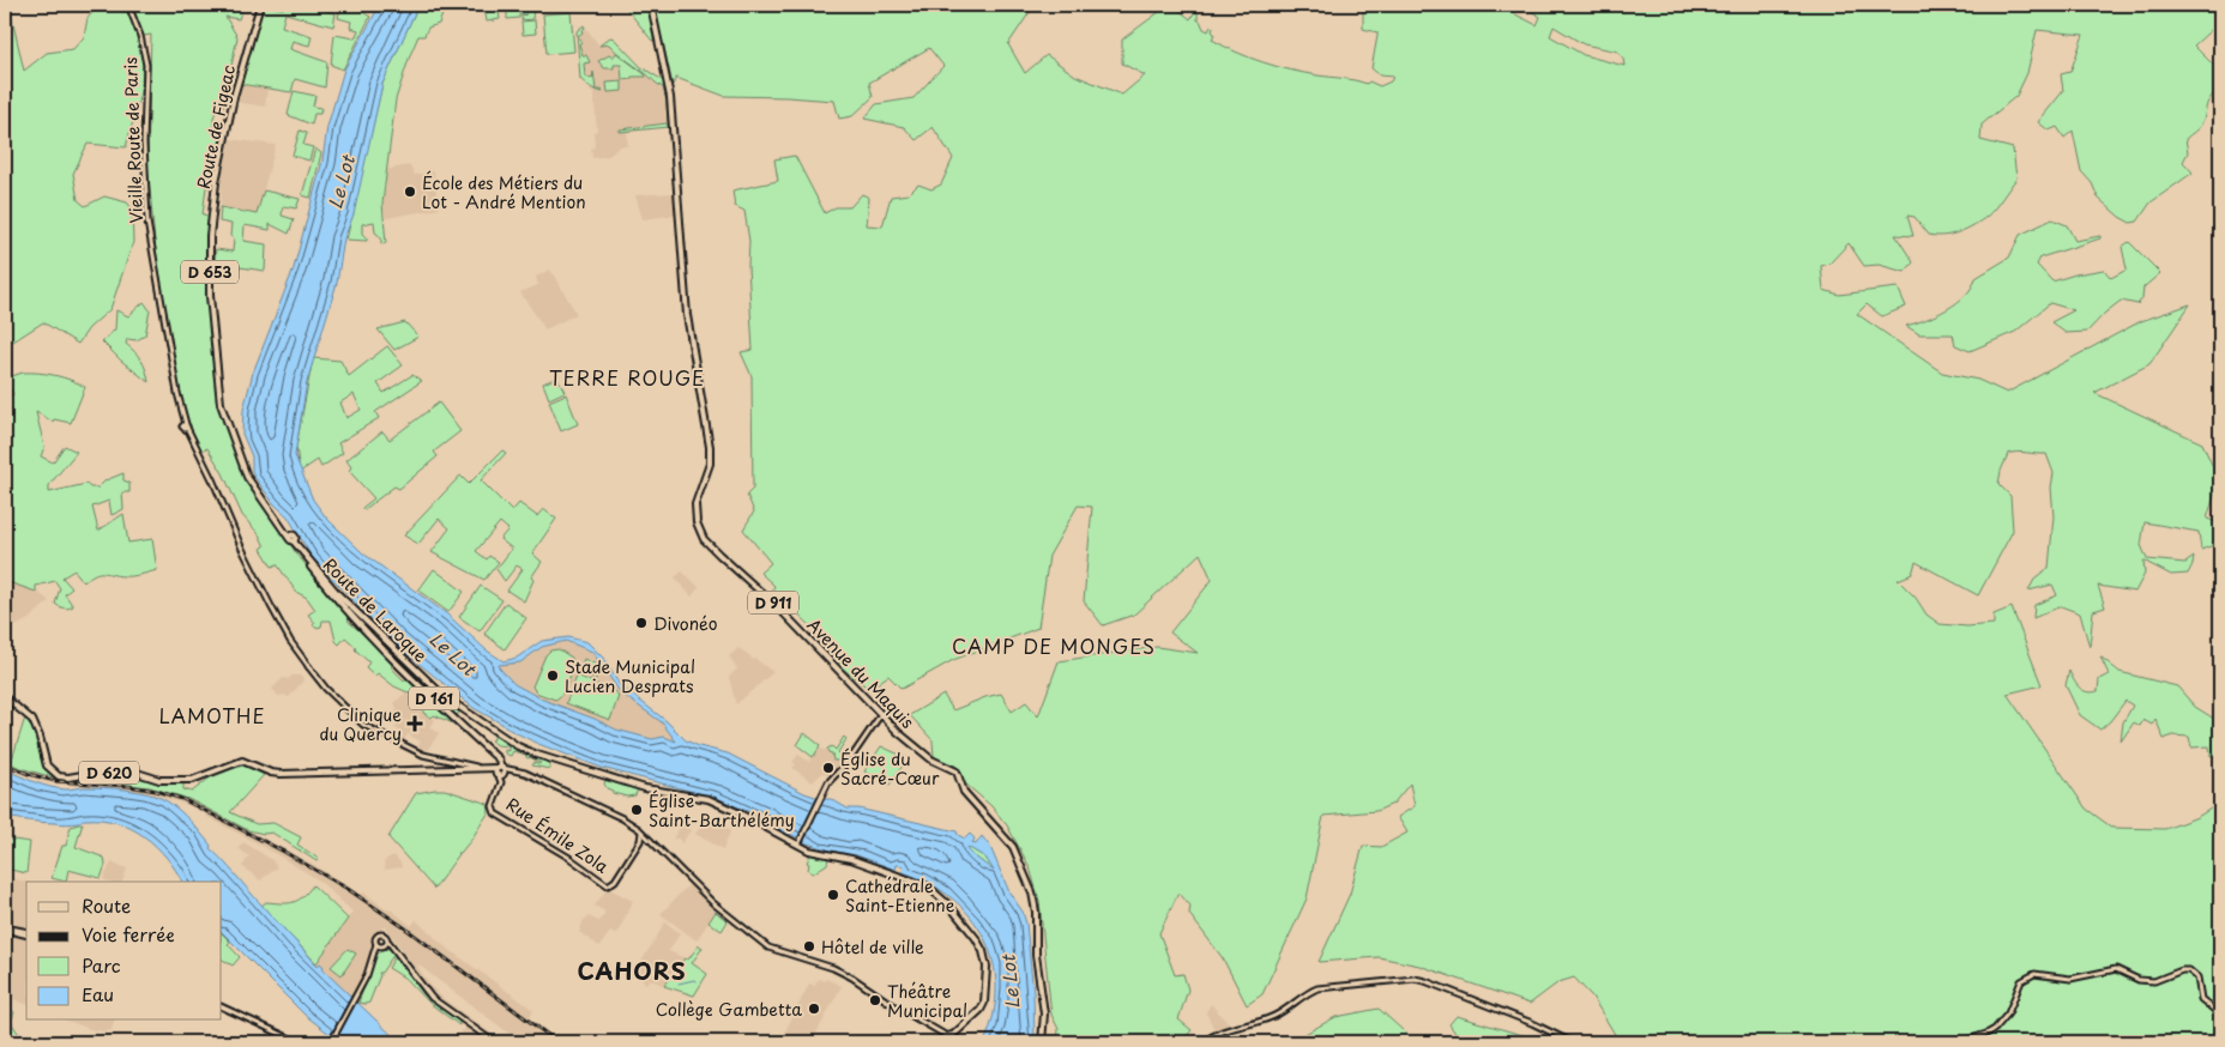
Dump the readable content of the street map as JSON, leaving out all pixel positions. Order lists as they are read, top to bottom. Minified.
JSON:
{"streets":{"main road":["Route de Figeac","D 653","D 911","Route de Laroque","Avenue du Maquis","D 161","D 620"],"street":["Vieille Route de Paris","Rue Émile Zola"]},"crossings":[["Route de Figeac","Route de Laroque"],["Route de Figeac","D 161"],["D 653","Route de Laroque"],["D 653","D 620"],["Route de Laroque","D 161"],["D 161","D 620"],["D 161","Rue Émile Zola"],["D 620","Rue Émile Zola"]],"districts":["TERRE ROUGE","CAMP DE MONGES","LAMOTHE","CAHORS"],"water":["Le Lot"],"places":{"other":["École des Métiers du Lot - André Mention","Divonéo","Stade Municipal Lucien Desprats","Église du Sacré-Cœur","Église Saint-Barthélémy","Cathédrale Saint-Etienne","Hôtel de ville","Théâtre Municipal","Collège Gambetta"],"health":["Clinique du Quercy"]},"legend":["Route","Voie ferrée","Parc","Eau"]}
